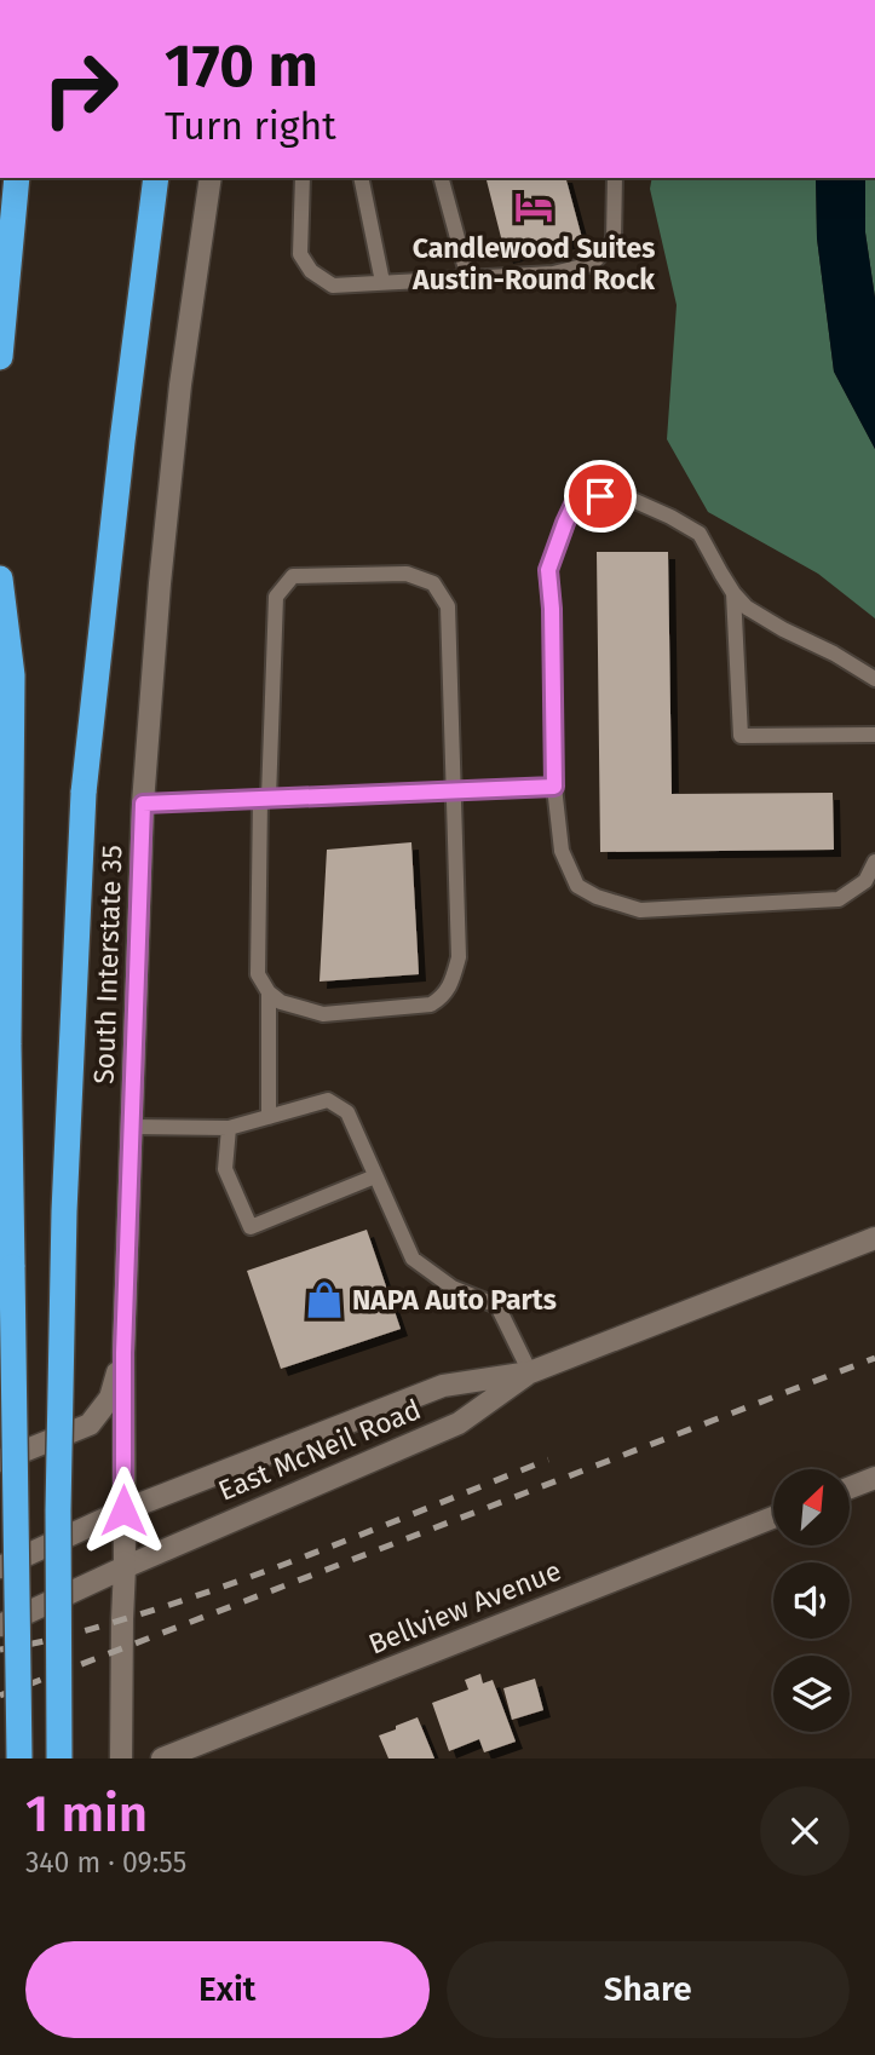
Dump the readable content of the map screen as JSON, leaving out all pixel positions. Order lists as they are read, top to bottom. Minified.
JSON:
{"streets":{"main road":["South Interstate 35","East McNeil Road","Bellview Avenue"]},"crossings":[["South Interstate 35","East McNeil Road"]],"places":{"hotel":["Candlewood Suites Austin-Round Rock"],"shop":["NAPA Auto Parts"]},"north":"top right","page":{"turn":["170 m","Turn right"],"heading":["1 min","340 m · 09:55"],"buttons":["Exit","Share"]}}
